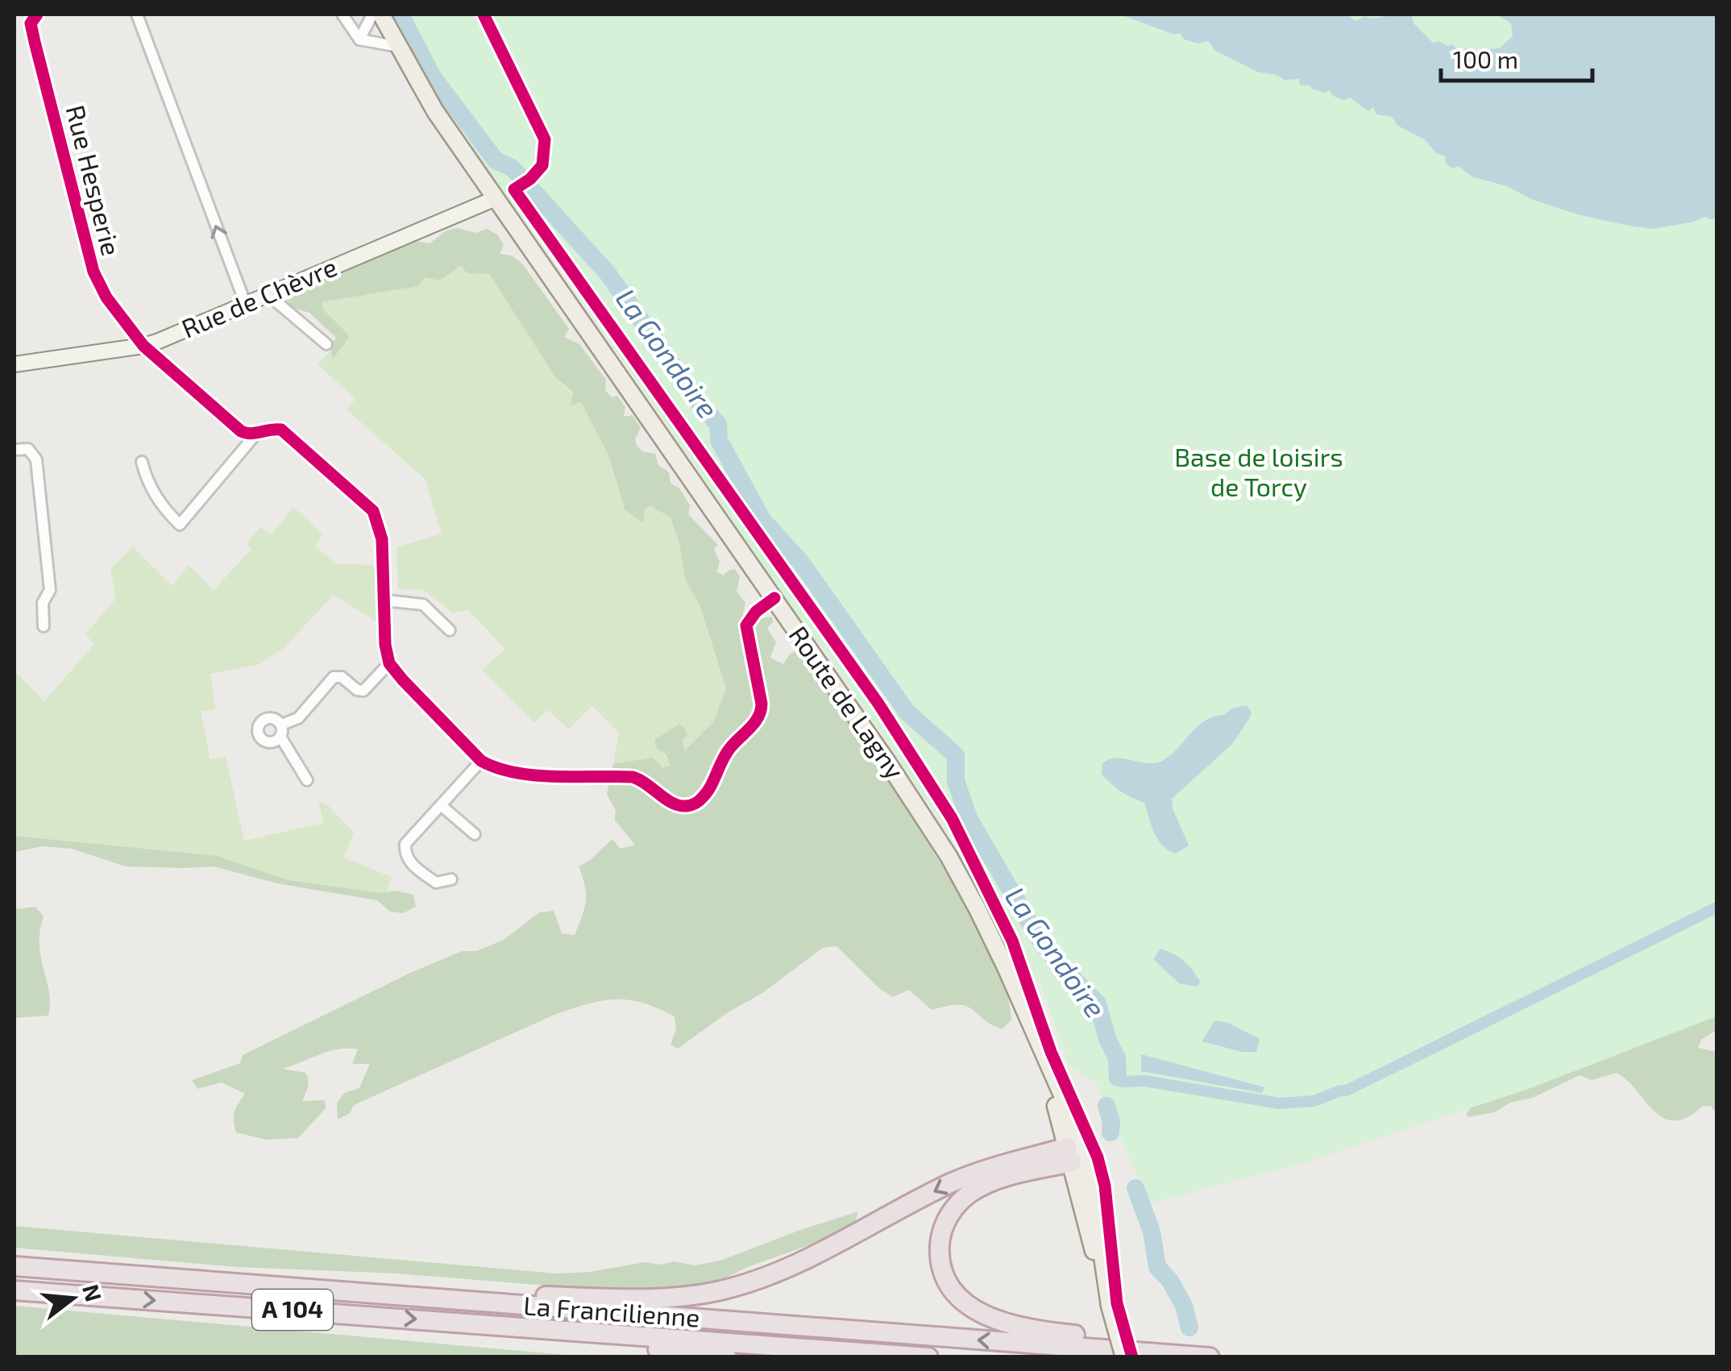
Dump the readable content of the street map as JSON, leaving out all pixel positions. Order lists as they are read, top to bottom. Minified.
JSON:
{"streets":{"highway":["A 104","La Francilienne"],"main road":["Route de Lagny"],"street":["Rue Hesperie","Rue de Chèvre"]},"crossings":[["Rue Hesperie","Rue de Chèvre"],["Rue de Chèvre","Route de Lagny"]],"water":["La Gondoire"],"parks":["Base de loisirs de Torcy"],"scale_bar":"100 m","north":"right"}
